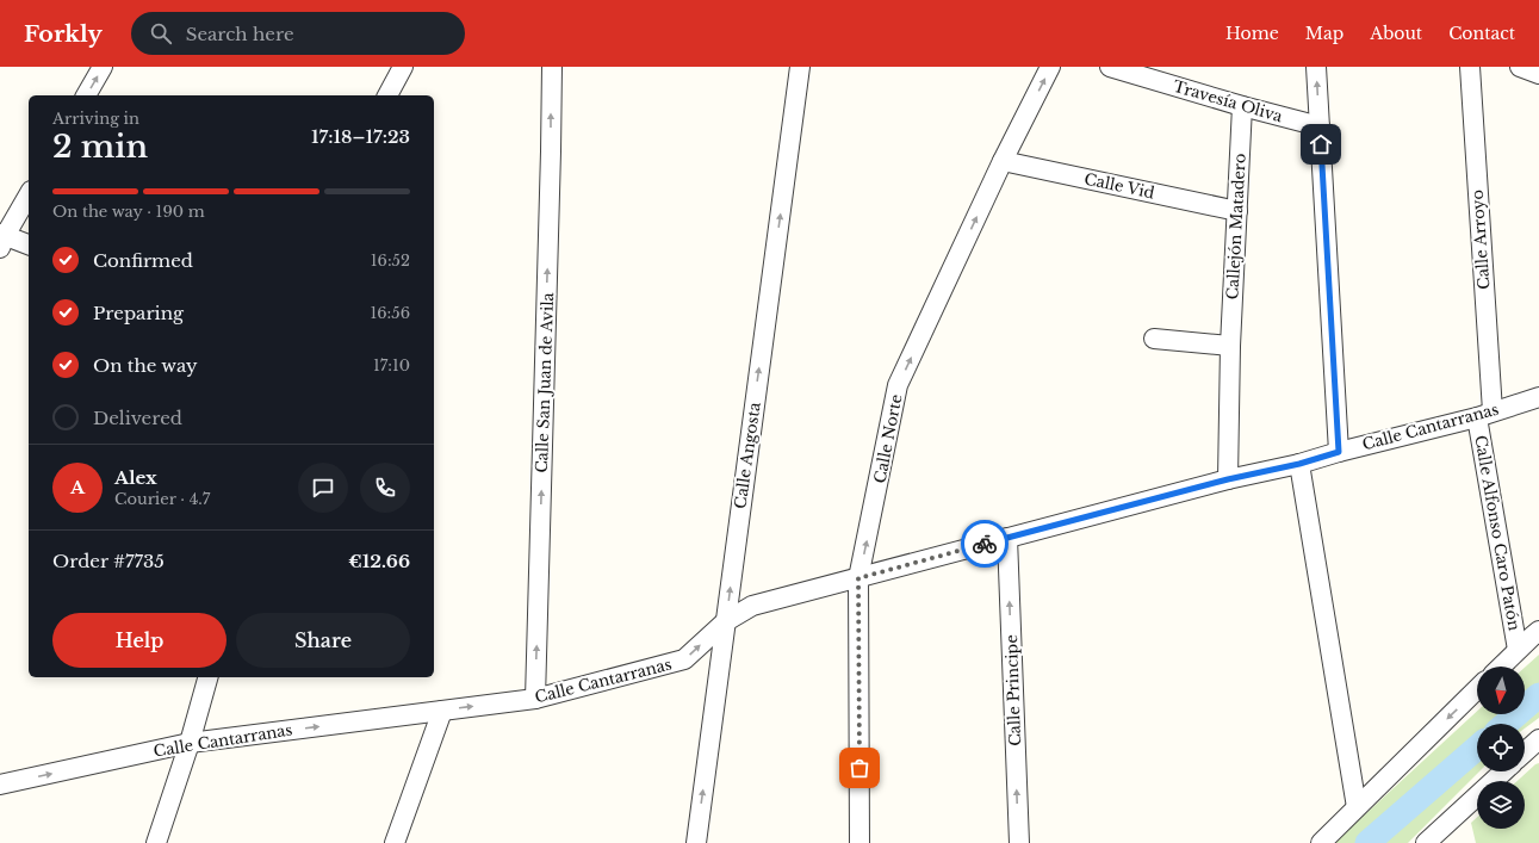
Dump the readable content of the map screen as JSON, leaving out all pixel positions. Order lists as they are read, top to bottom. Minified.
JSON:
{"streets":{"street":["Travesía Oliva","Calle Vid","Callejón Matadero","Calle Arroyo","Calle San Juan de Avila","Calle Cantarranas","Calle Norte","Calle Angosta","Calle Alfonso Caro Patón","Calle Principe"]},"crossings":[["Travesía Oliva","Callejón Matadero"],["Calle Vid","Callejón Matadero"],["Calle Vid","Calle Norte"],["Callejón Matadero","Calle Cantarranas"],["Calle Arroyo","Calle Cantarranas"],["Calle Arroyo","Calle Alfonso Caro Patón"],["Calle San Juan de Avila","Calle Cantarranas"],["Calle Cantarranas","Calle Norte"],["Calle Cantarranas","Calle Angosta"],["Calle Cantarranas","Calle Alfonso Caro Patón"],["Calle Cantarranas","Calle Principe"]],"one_way":["Calle San Juan de Avila","Calle Cantarranas","Calle Norte","Calle Angosta","Calle Principe"],"north":"bottom","page":{"header":"Forkly","search":"Search here","nav":["Home","Map","About","Contact"],"heading":["2 min","Arriving in","17:18–17:23"],"panel":["Alex","Courier · 4.7","Order #7735","€12.66"],"bar":"On the way · 190 m","list":[["Confirmed","16:52"],["Preparing","16:56"],["On the way","17:10"],"Delivered"],"round":"A","buttons":["Help","Share"]}}
